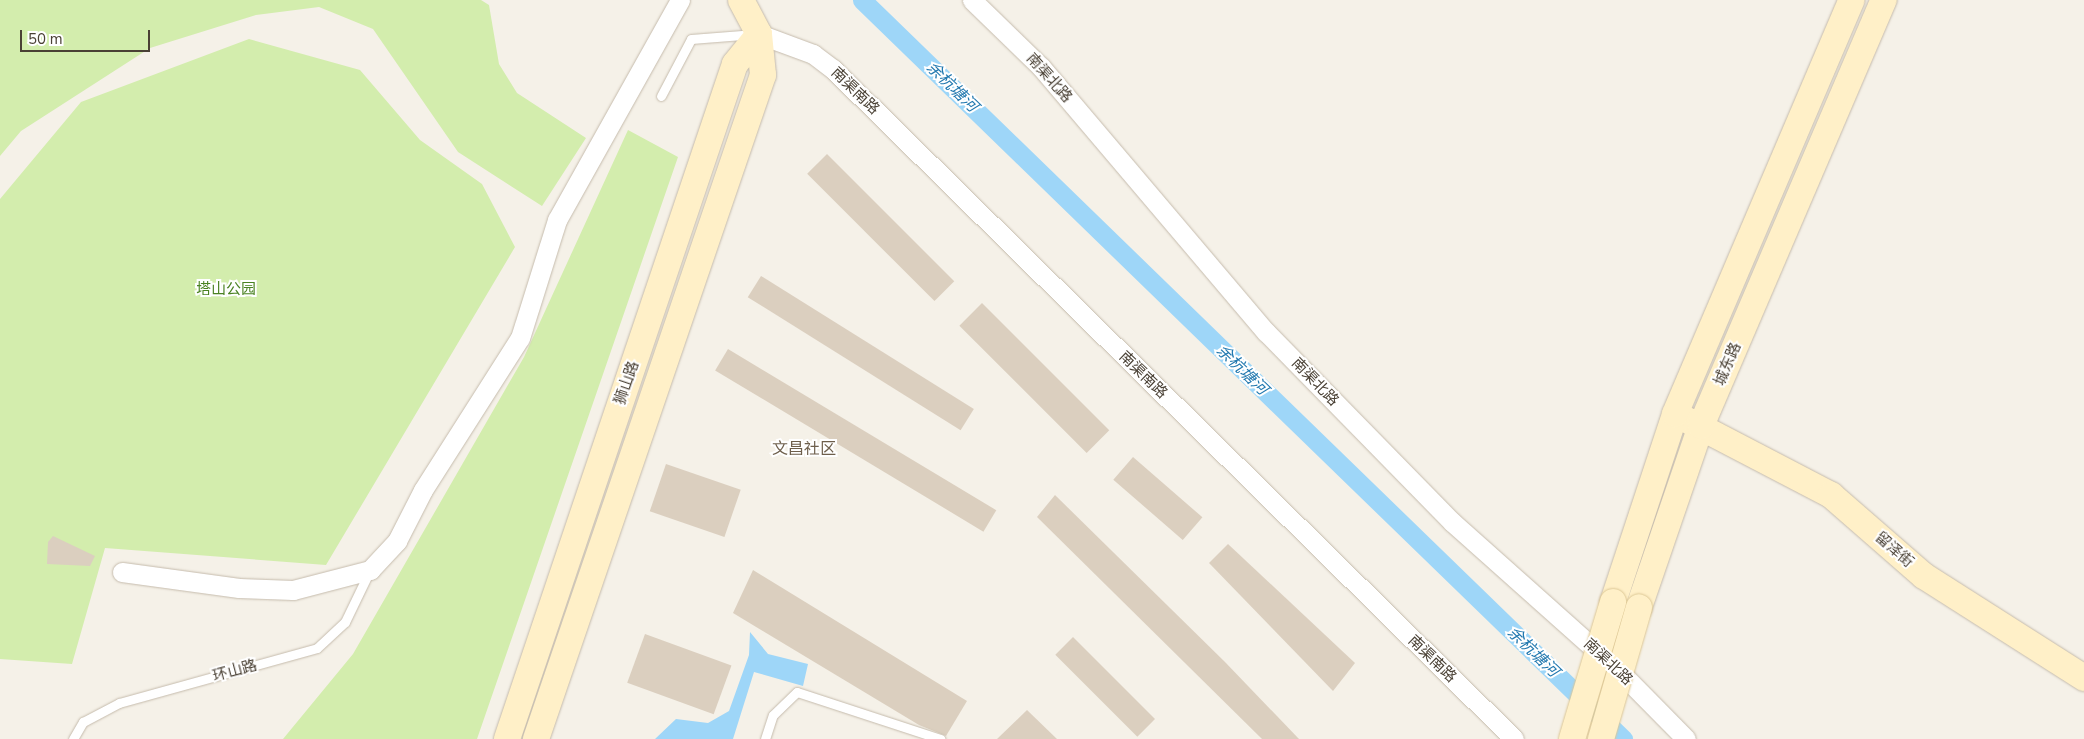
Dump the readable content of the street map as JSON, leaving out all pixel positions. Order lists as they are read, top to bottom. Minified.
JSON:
{"streets":{"street":["南渠北路","南渠南路","城东路","狮山路","留泽街"],"lane":["环山路"]},"crossings":[["南渠南路","狮山路"],["城东路","留泽街"]],"districts":["文昌社区"],"water":["余杭塘河"],"parks":["塔山公园"],"scale_bar":"50 m"}
